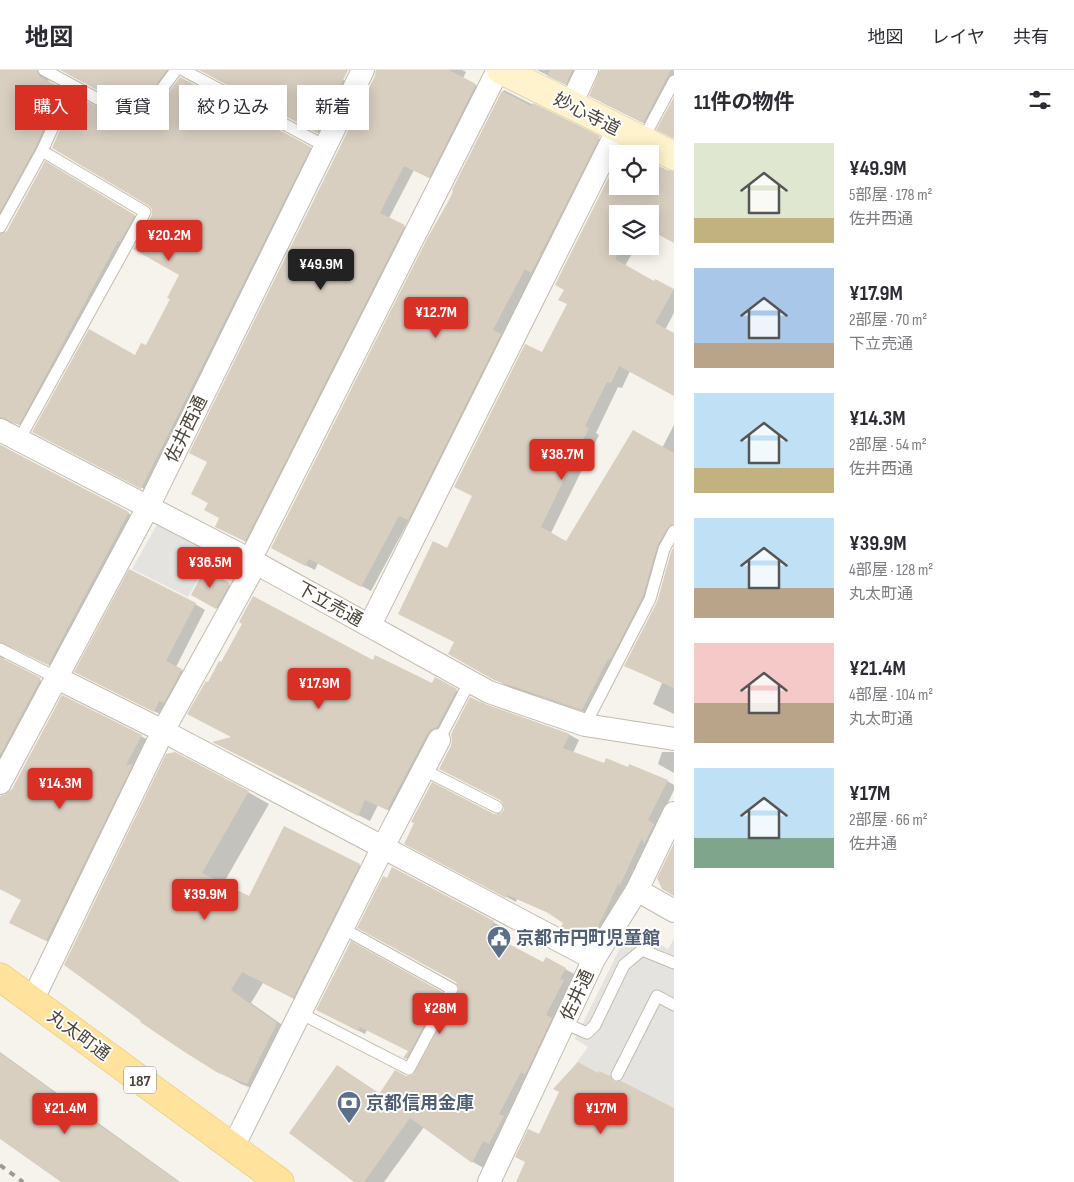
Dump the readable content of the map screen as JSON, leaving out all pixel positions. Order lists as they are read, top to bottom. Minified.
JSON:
{"streets":{"main road":["妙心寺道","丸太町通","187"],"street":["佐井西通","下立売通","佐井通"]},"crossings":[["佐井西通","下立売通"]],"places":{"public building":["京都市円町児童館"],"bank":["京都信用金庫"]},"page":{"header":"地図","nav":["地図","レイヤ","共有"],"heading":"11件の物件","chip":["購入","賃貸","絞り込み","新着"],"list":[{"name":"¥49.9M","note":"5部屋 · 178 m² · 佐井西通"},{"name":"¥17.9M","note":"2部屋 · 70 m² · 下立売通"},{"name":"¥14.3M","note":"2部屋 · 54 m² · 佐井西通"},{"name":"¥39.9M","note":"4部屋 · 128 m² · 丸太町通"},{"name":"¥21.4M","note":"4部屋 · 104 m² · 丸太町通"},{"name":"¥17M","note":"2部屋 · 66 m² · 佐井通"}],"price":["¥20.2M","¥49.9M","¥12.7M","¥38.7M","¥36.5M","¥17.9M","¥14.3M","¥39.9M","¥28M","¥21.4M","¥17M"]}}
